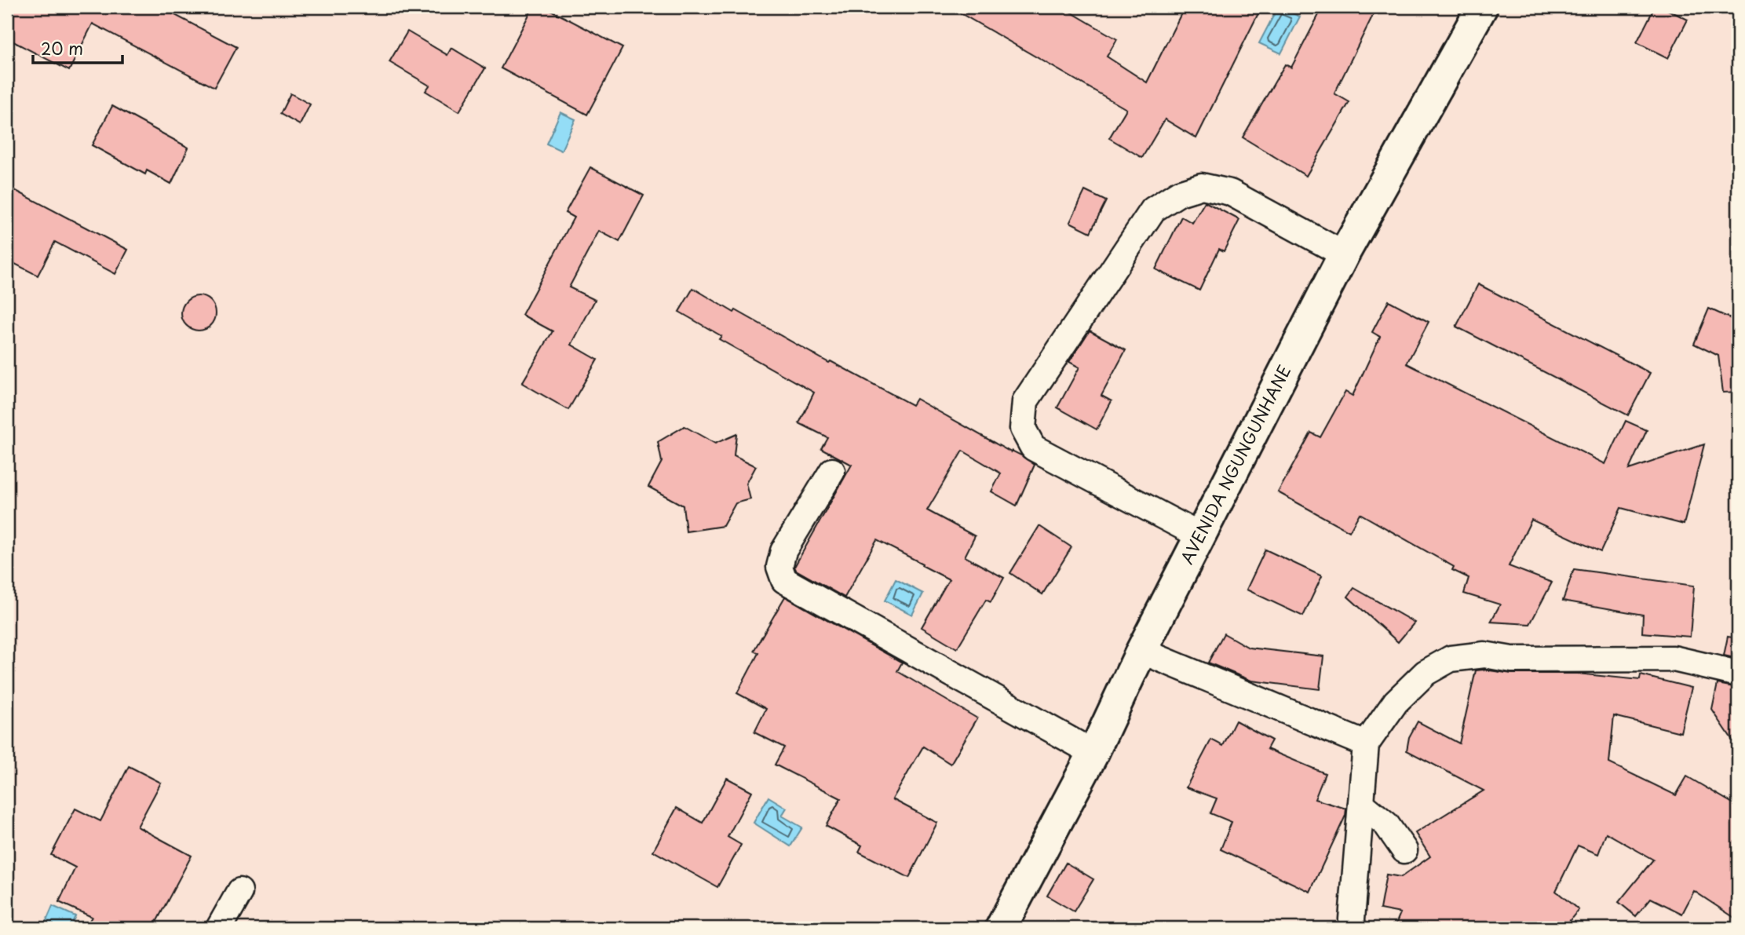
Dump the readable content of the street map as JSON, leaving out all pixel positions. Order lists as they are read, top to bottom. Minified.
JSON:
{"streets":{"street":["AVENIDA NGUNGUNHANE"]},"scale_bar":"20 m"}
